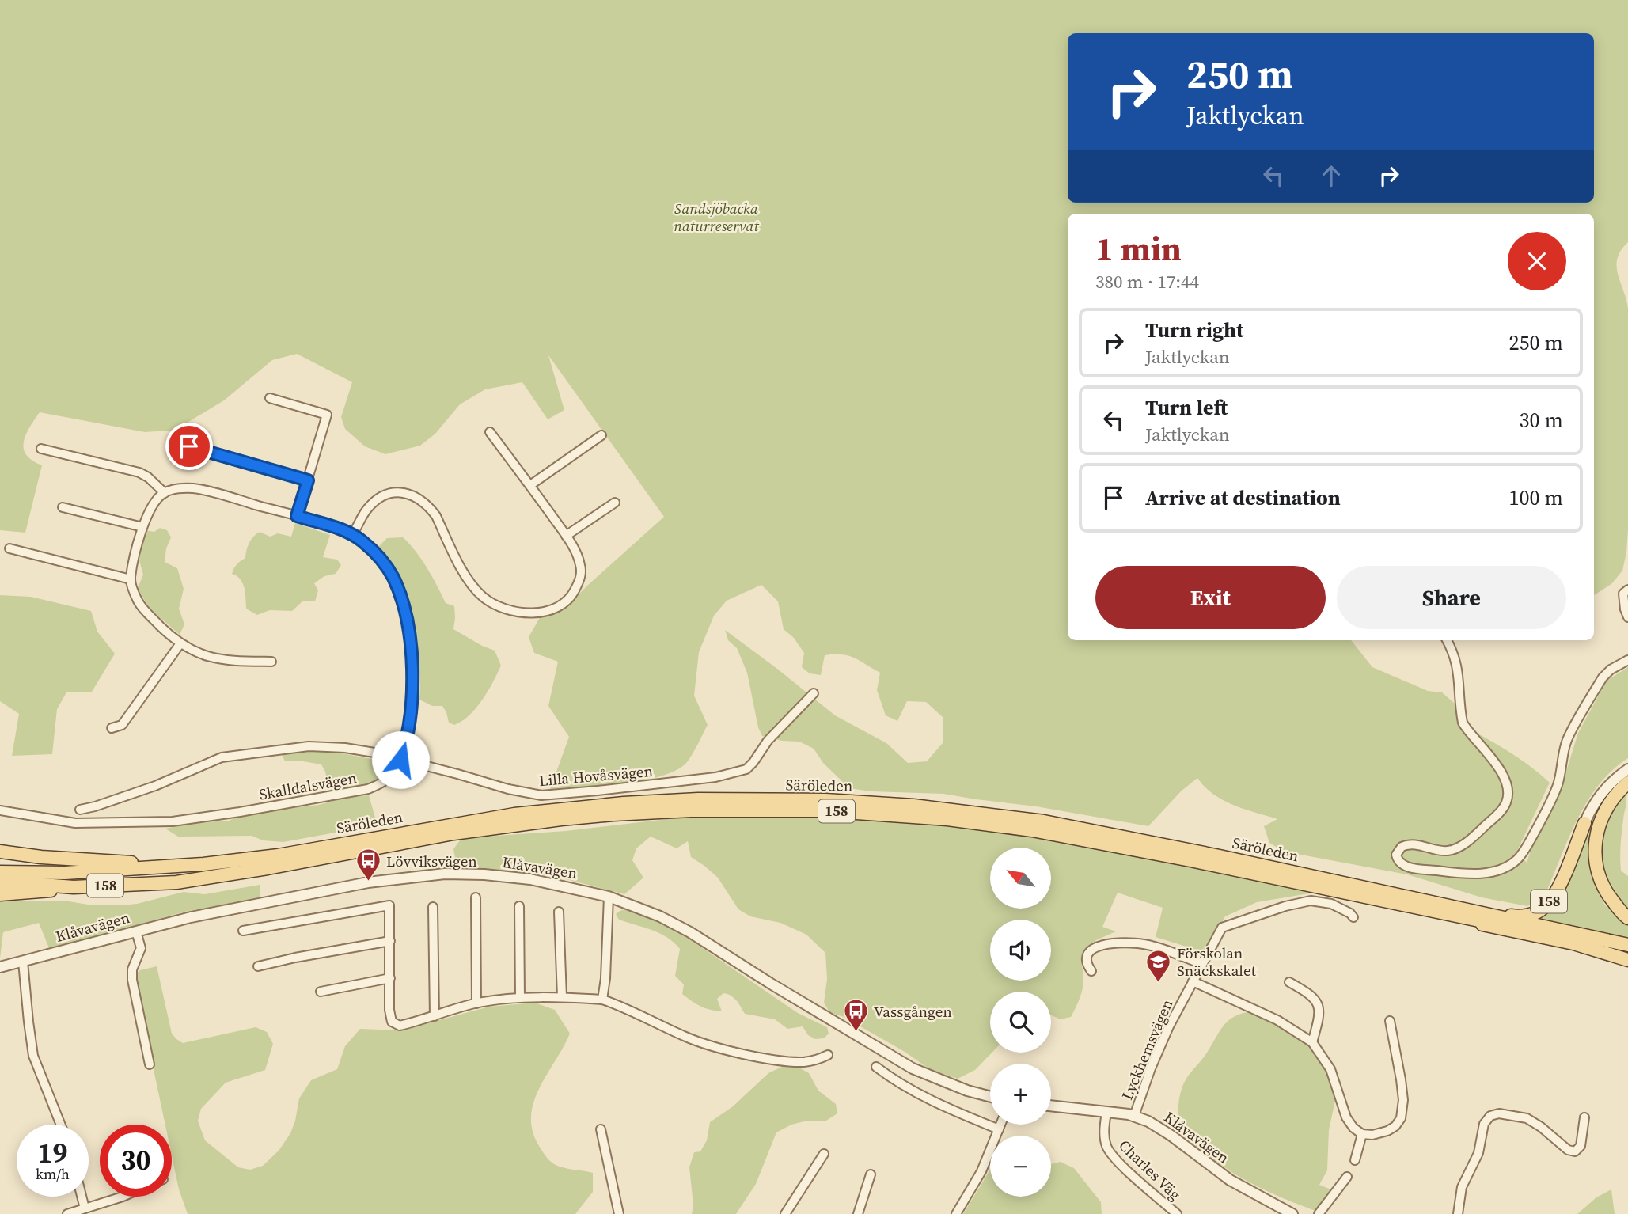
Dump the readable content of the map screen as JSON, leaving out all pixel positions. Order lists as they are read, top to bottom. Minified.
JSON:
{"streets":{"main road":["Säröleden","158"],"street":["Lilla Hovåsvägen","Skalldalsvägen","Klåvavägen","Lyckhemsvägen","Charles Väg"]},"crossings":[["Lilla Hovåsvägen","Skalldalsvägen"],["Säröleden","158"],["Klåvavägen","Lyckhemsvägen"],["Klåvavägen","Charles Väg"]],"parks":["Sandsjöbacka naturreservat"],"places":{"bus stop":["Lövviksvägen","Vassgången"],"school or university":["Förskolan Snäckskalet"]},"north":"top left","page":{"turn":["250 m","Jaktlyckan"],"heading":["1 min","380 m · 17:44"],"list":[{"name":"Turn right","note":"Jaktlyckan","value":"250 m"},{"name":"Turn left","note":"Jaktlyckan","value":"30 m"},{"name":"Arrive at destination","value":"100 m"}],"buttons":["Exit","Share"],"map_buttons":["+","−"],"speed":"19 km/h","limit":"30"}}
